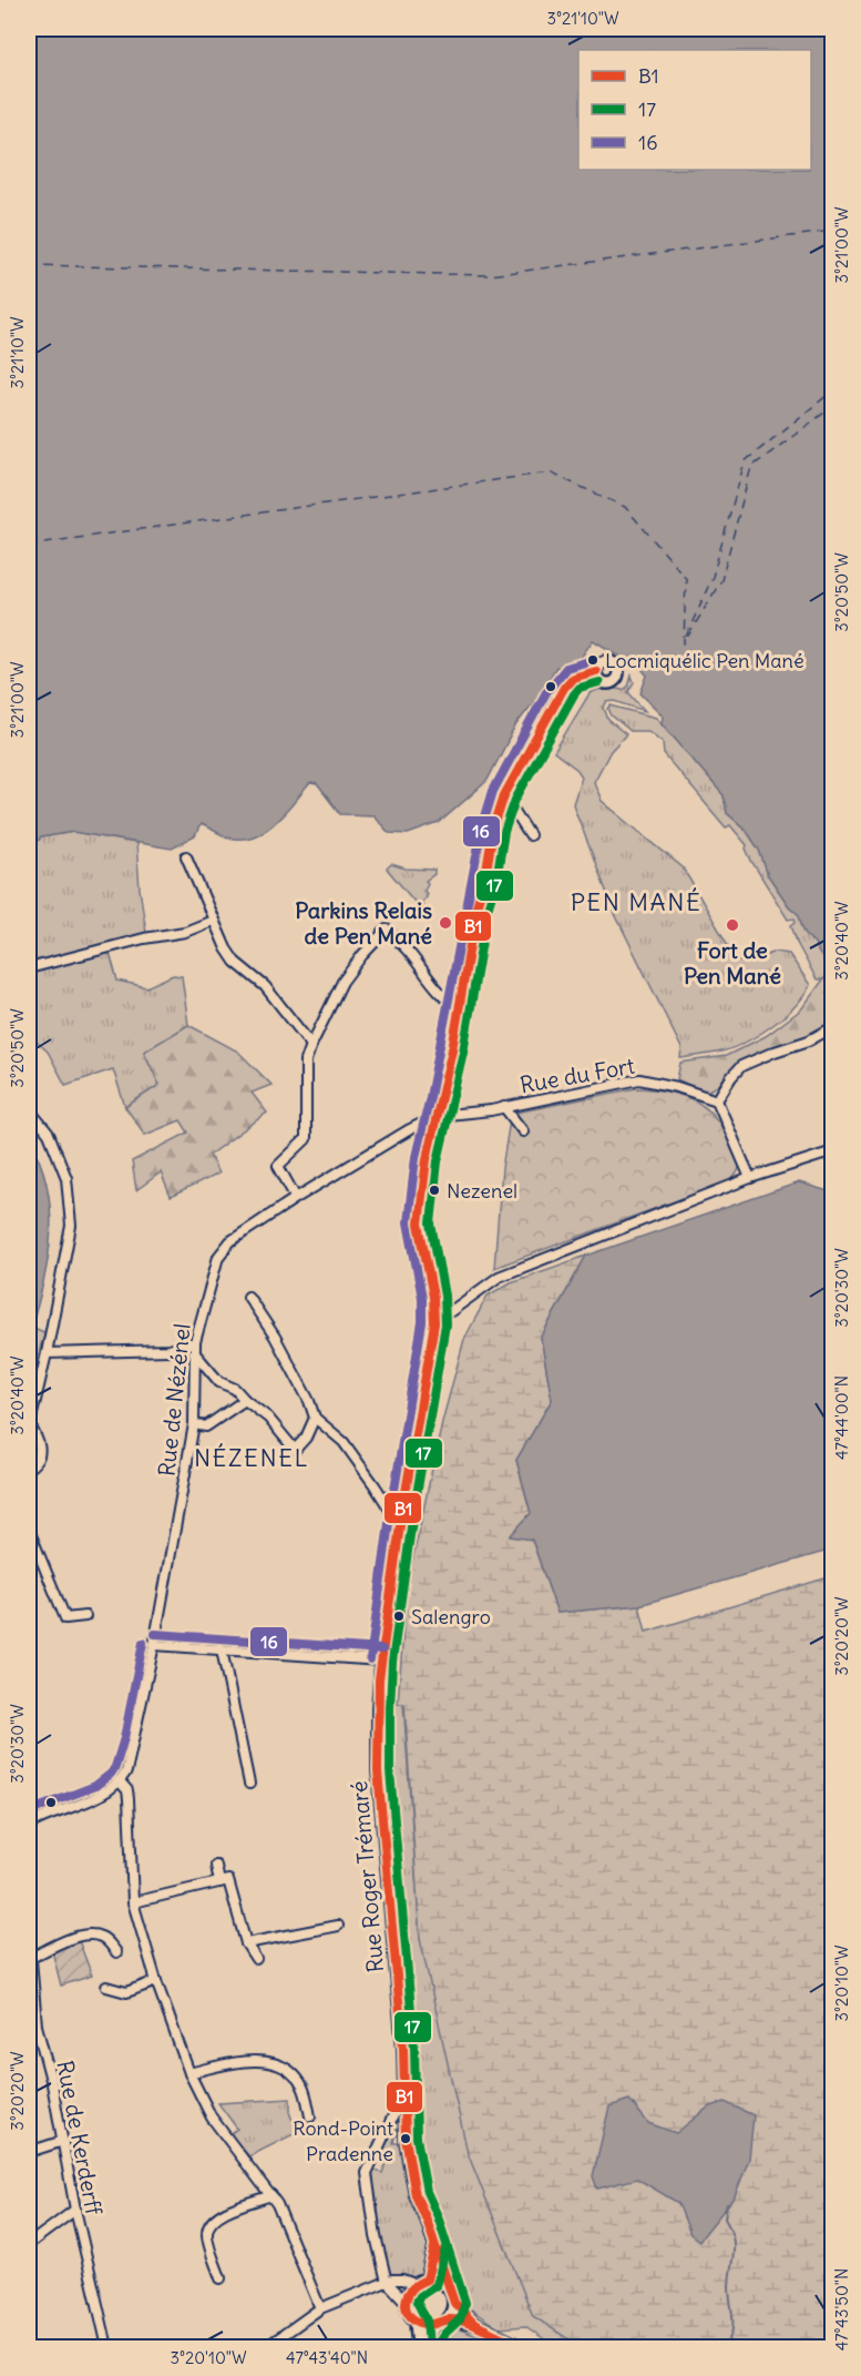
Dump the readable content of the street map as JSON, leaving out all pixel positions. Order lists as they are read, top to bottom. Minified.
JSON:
{"streets":{"street":["Rue du Fort","Rue de Nézénel","Rue Roger Trémaré","Rue de Kerderff"]},"crossings":[["Rue du Fort","Rue de Nézénel"],["Rue du Fort","Rue Roger Trémaré"],["Rue de Nézénel","Rue Roger Trémaré"]],"districts":["PEN MANÉ","NÉZENEL"],"places":["Locmiquélic Pen Mané","Parkins Relais de Pen Mané","Fort de Pen Mané","Nezenel","Salengro","Rond-Point Pradenne"],"lines":["transit line 16","transit line B1","transit line 17"],"legend":["B1","17","16"],"coordinates":["3°21'10\"W","3°21'00\"W","3°20'50\"W","3°20'40\"W","3°20'30\"W","47°44'00\"N","3°20'20\"W","3°20'10\"W","47°43'50\"N","47°43'40\"N"]}
